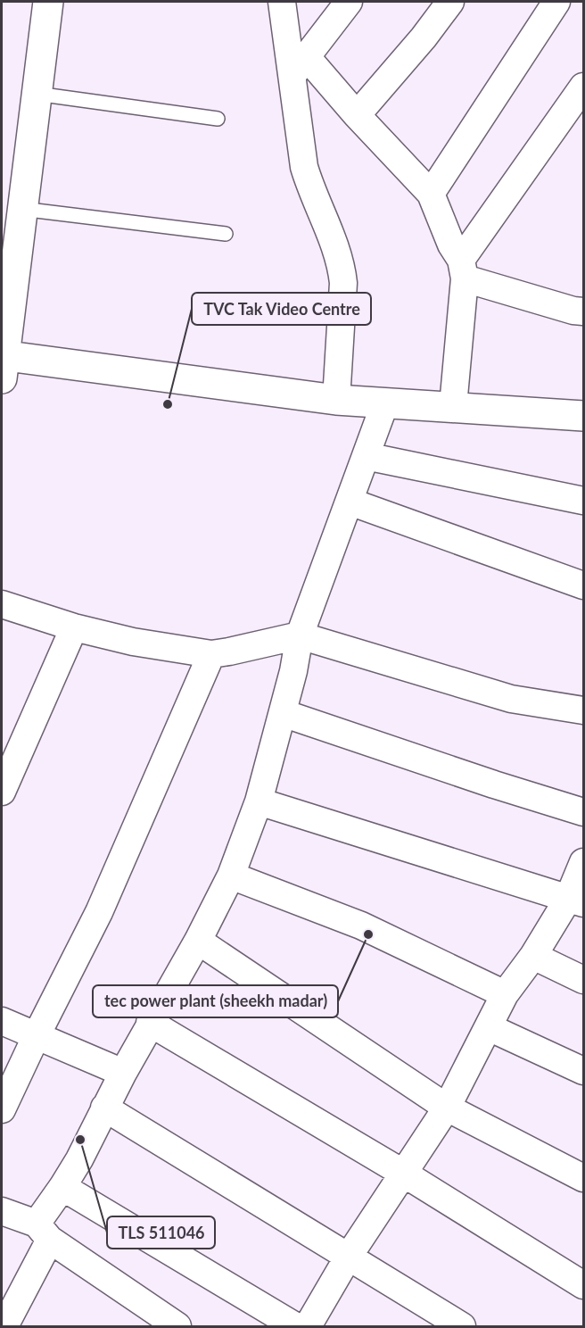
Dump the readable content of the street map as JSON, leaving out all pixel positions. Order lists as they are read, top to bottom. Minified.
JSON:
{"places":["TVC Tak Video Centre","tec power plant (sheekh madar)","TLS 511046"]}
